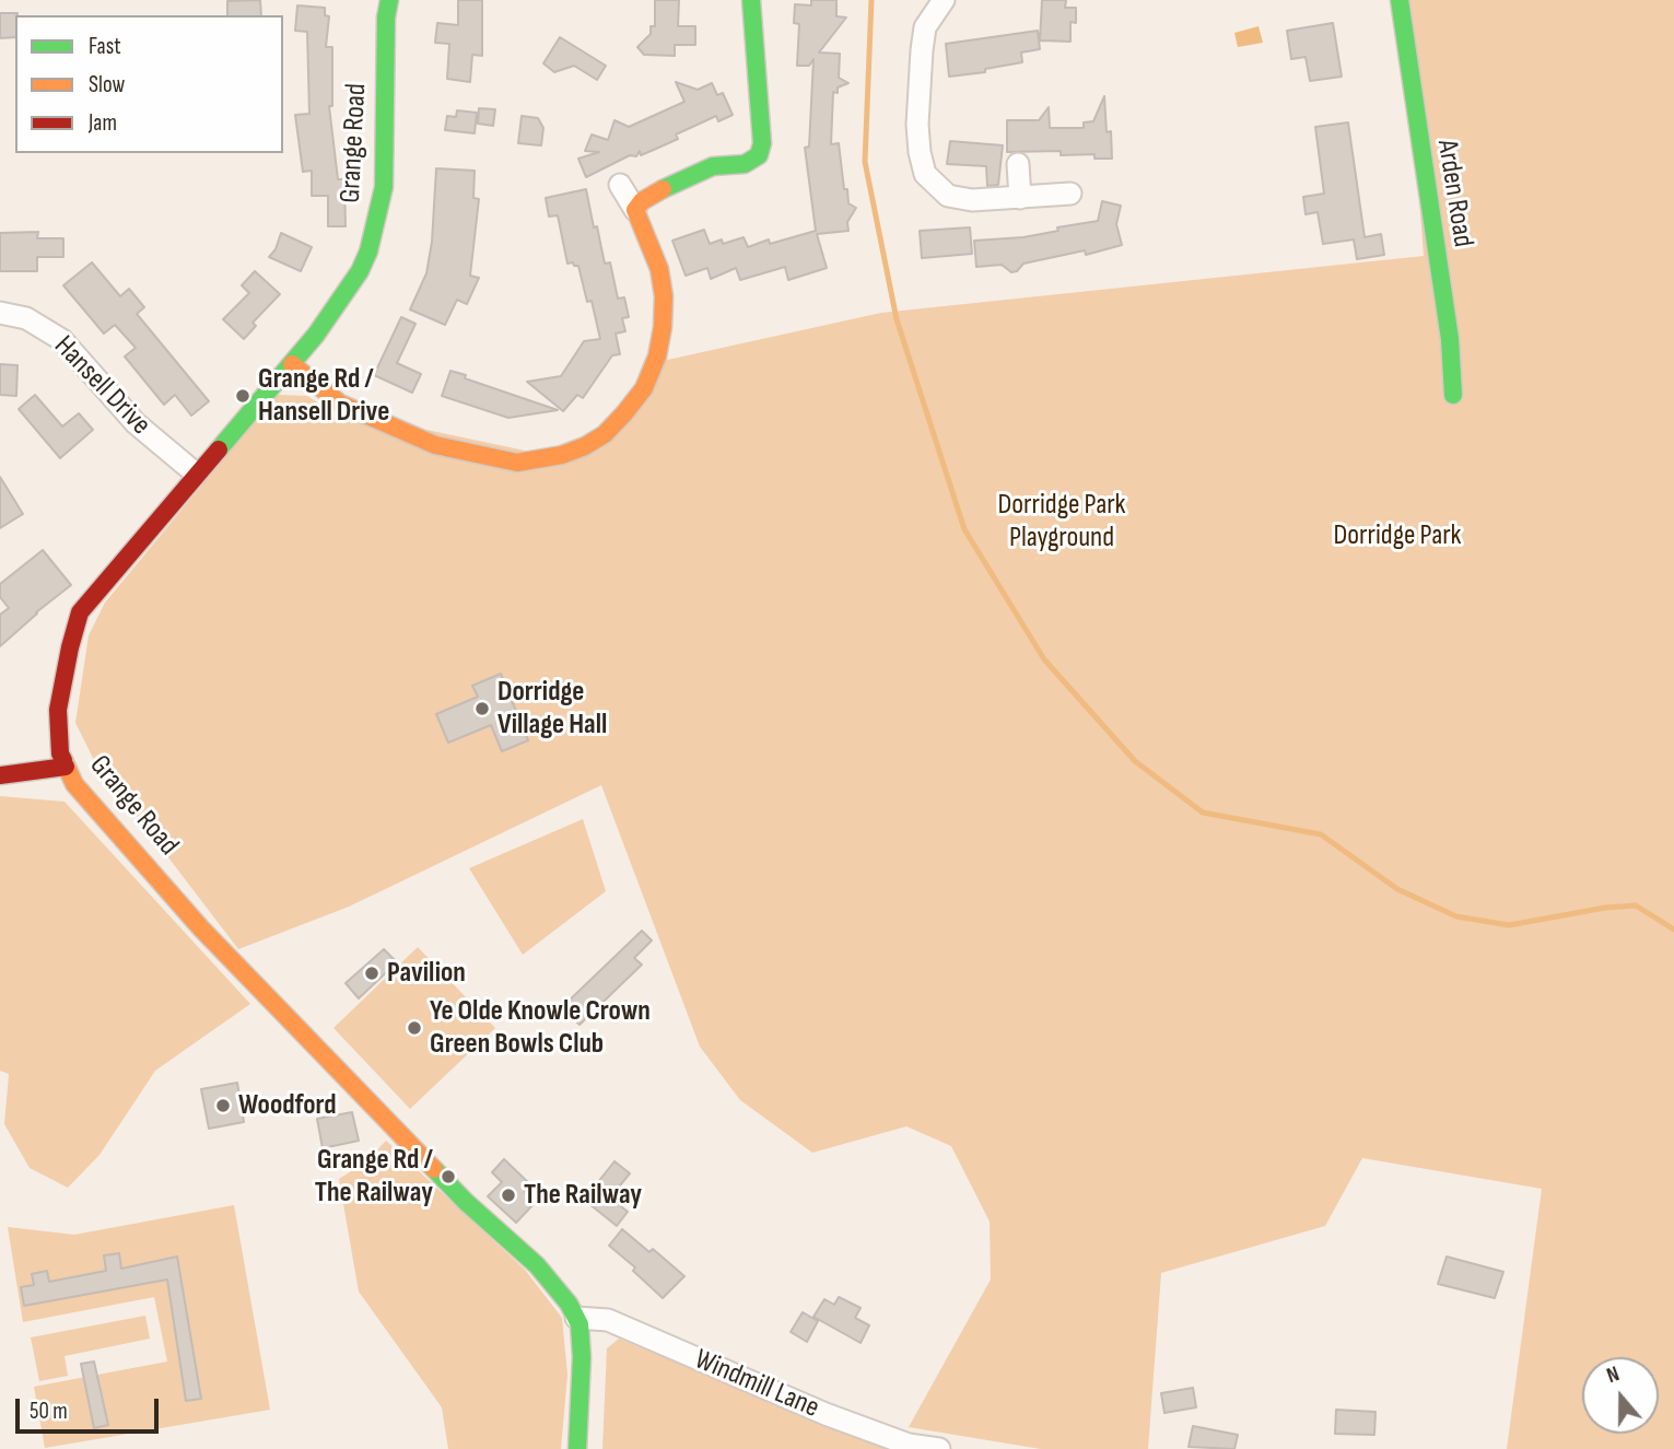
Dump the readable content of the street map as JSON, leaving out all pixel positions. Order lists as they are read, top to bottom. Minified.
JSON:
{"streets":{"main road":["Grange Road","Arden Road"],"street":["Hansell Drive","Windmill Lane"]},"crossings":[["Grange Road","Hansell Drive"],["Grange Road","Windmill Lane"]],"parks":["Dorridge Park Playground","Dorridge Park"],"places":["Grange Rd / Hansell Drive","Dorridge Village Hall","Pavilion","Ye Olde Knowle Crown Green Bowls Club","Woodford","Grange Rd / The Railway","The Railway"],"legend":["Fast","Slow","Jam"],"scale_bar":"50 m","north":"top"}
